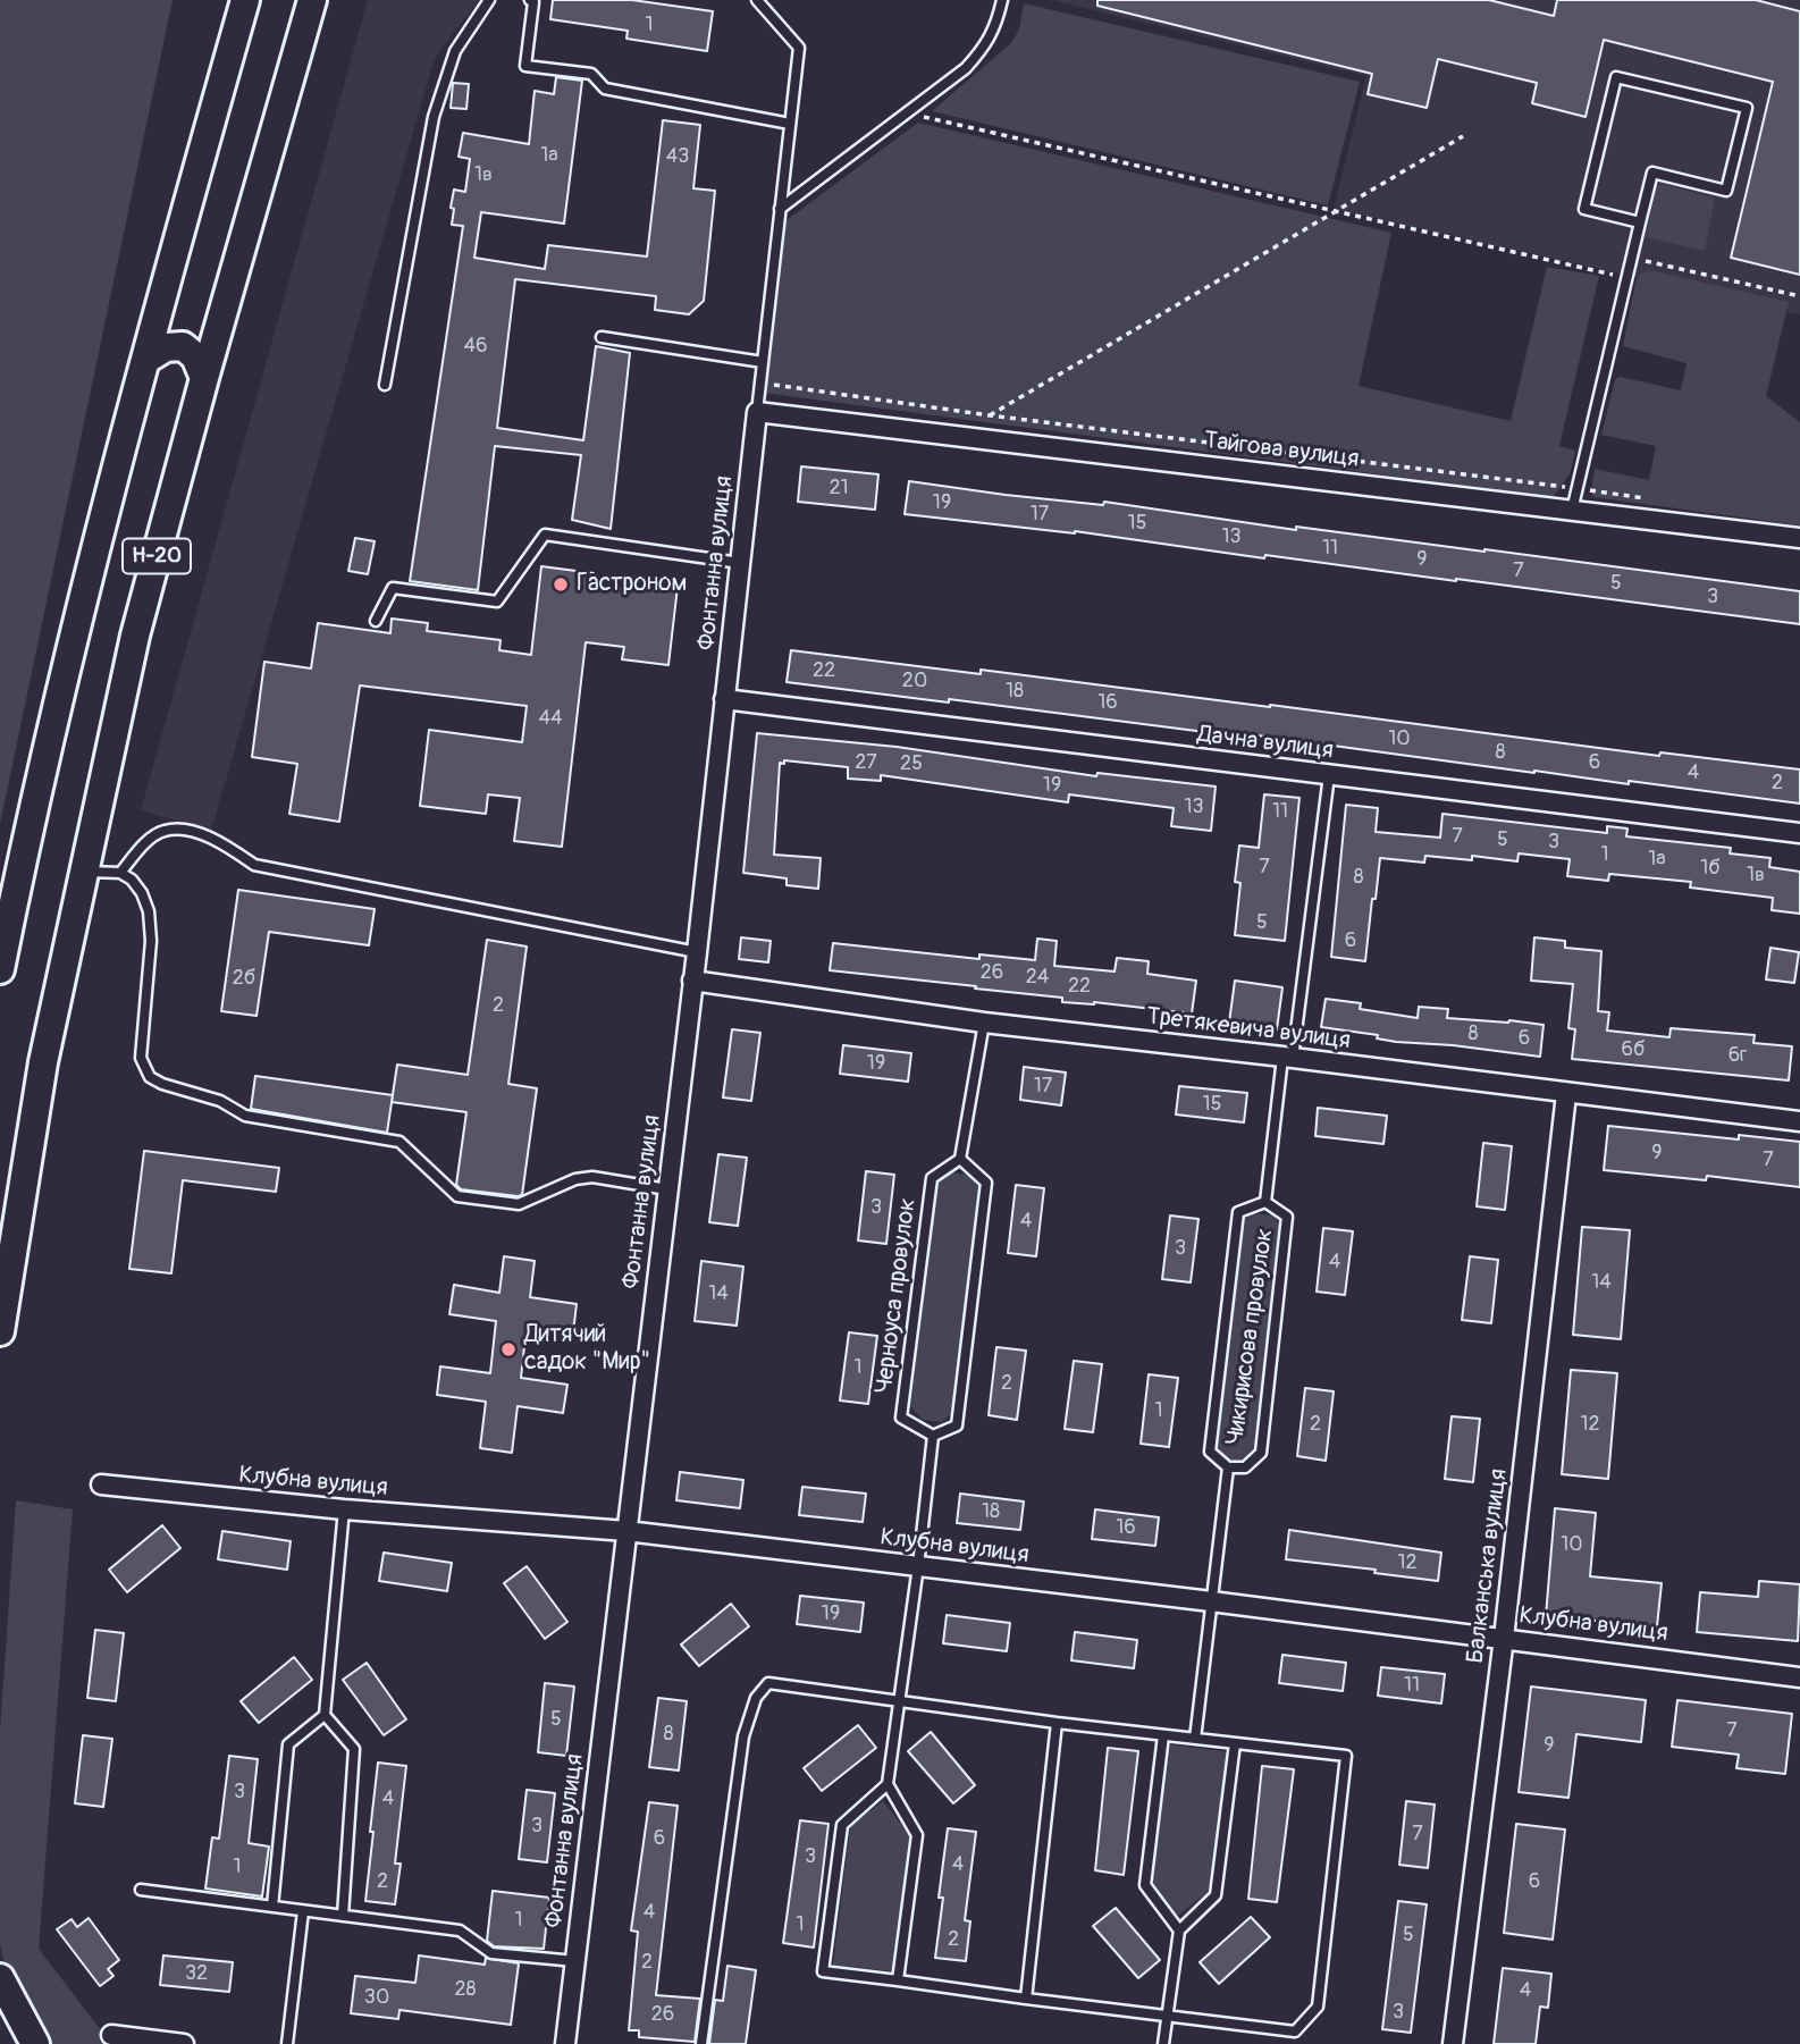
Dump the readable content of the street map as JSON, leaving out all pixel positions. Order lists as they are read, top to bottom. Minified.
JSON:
{"streets":{"main road":["Н-20"],"street":["Тайгова вулиця","Фонтанна вулиця","Дачна вулиця","Третякевича вулиця","Клубна вулиця","Балканська вулиця"],"lane":["Черноуса провулок","Чикирисова провулок"]},"crossings":[["Тайгова вулиця","Фонтанна вулиця"],["Фонтанна вулиця","Дачна вулиця"],["Фонтанна вулиця","Третякевича вулиця"],["Фонтанна вулиця","Клубна вулиця"],["Дачна вулиця","Чикирисова провулок"],["Третякевича вулиця","Чикирисова провулок"],["Третякевича вулиця","Балканська вулиця"],["Чикирисова провулок","Клубна вулиця"],["Клубна вулиця","Балканська вулиця"]],"places":["Гастроном","Дитячий садок \"Мир\""],"house_numbers":["1","1а","43","1в","46","21","19","17","15","13","11","9","7","5","3","22","20","18","16","44","10","8","27","6","25","4","2","19","13","11","7","5","3","1","1а","7","1б","1в","8","5","6","26","24","2б","22","2","8","6","6б","6г","19","17","15","9","7","3","4","3","4","14","14","1","2","1","2","12","18","16","10","12","19","11","5","7","8","9","3","4","3","7","6","3","4","1","2","6","4","1","1","5","2","2","32","28","4","30","3","26"]}
